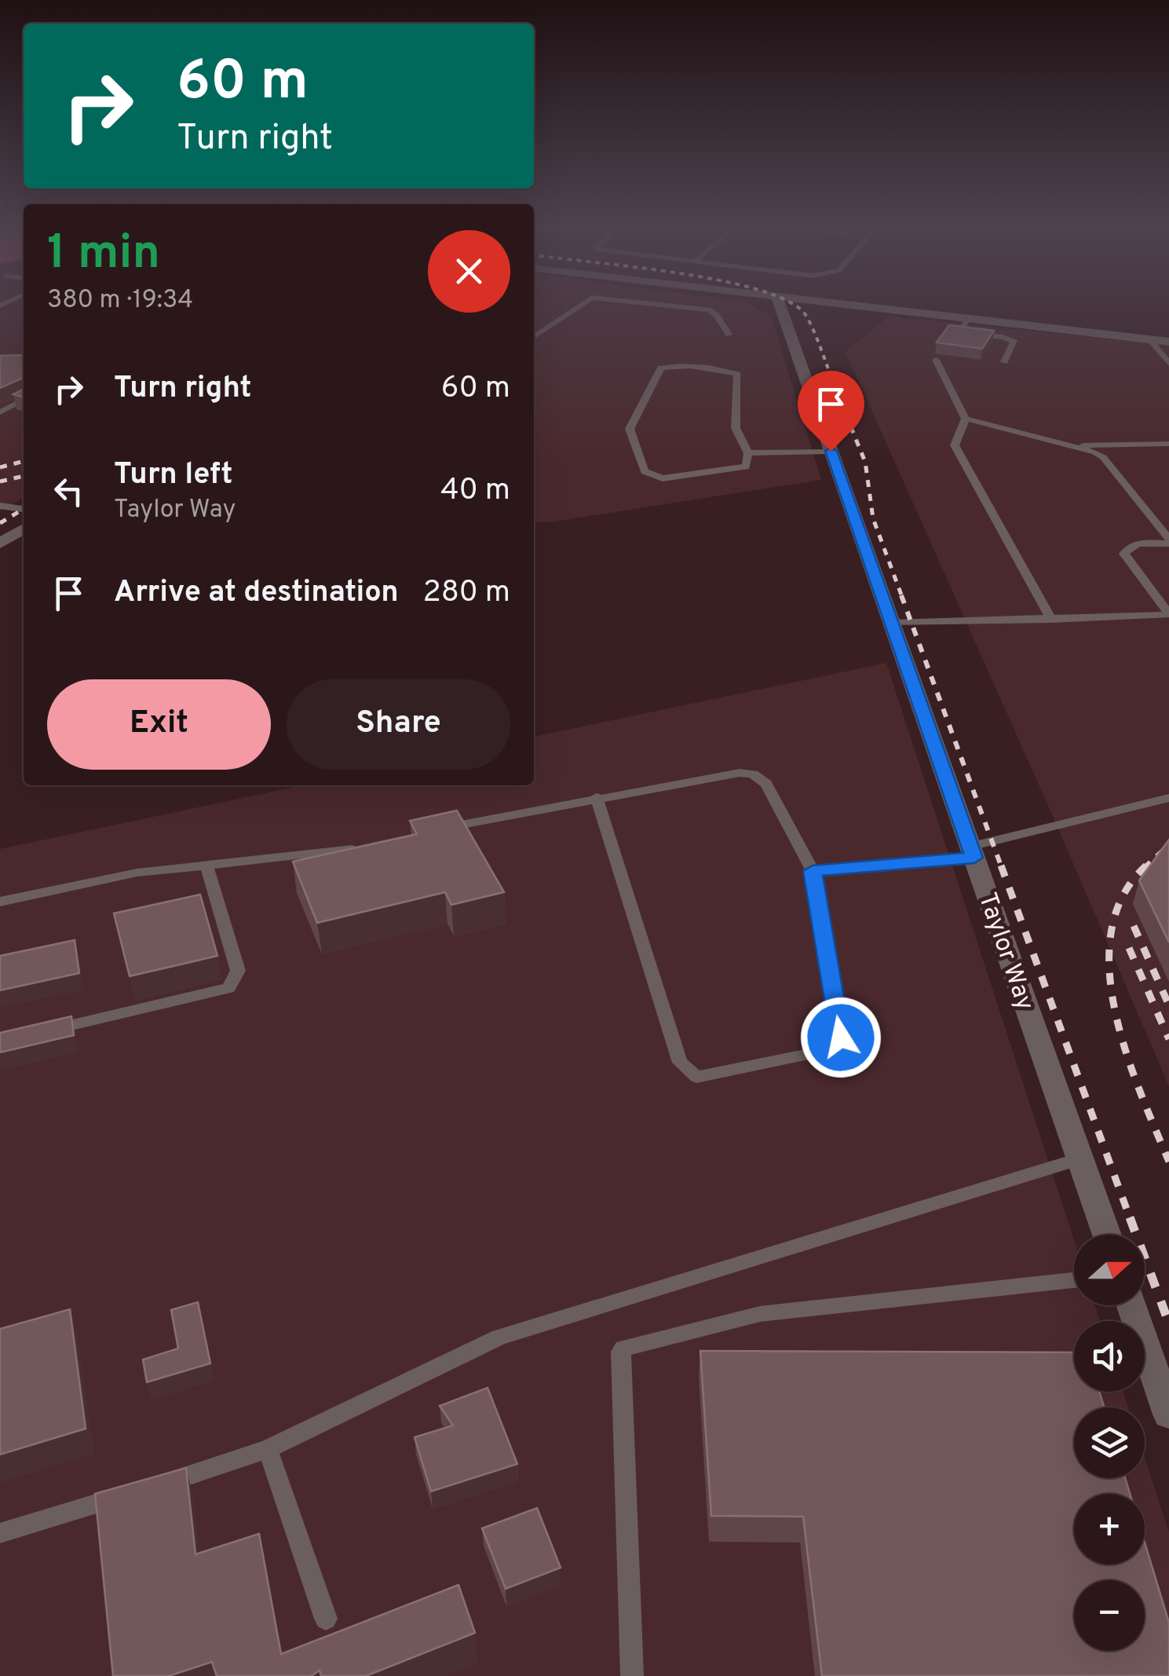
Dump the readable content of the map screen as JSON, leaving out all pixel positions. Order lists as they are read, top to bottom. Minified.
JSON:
{"streets":{"street":["Taylor Way"]},"north":"right","page":{"turn":["60 m","Turn right"],"heading":["1 min","380 m · 19:34"],"list":[{"name":"Turn right","value":"60 m"},{"name":"Turn left","note":"Taylor Way","value":"40 m"},{"name":"Arrive at destination","value":"280 m"}],"buttons":["Exit","Share"],"map_buttons":["+","−"]}}
